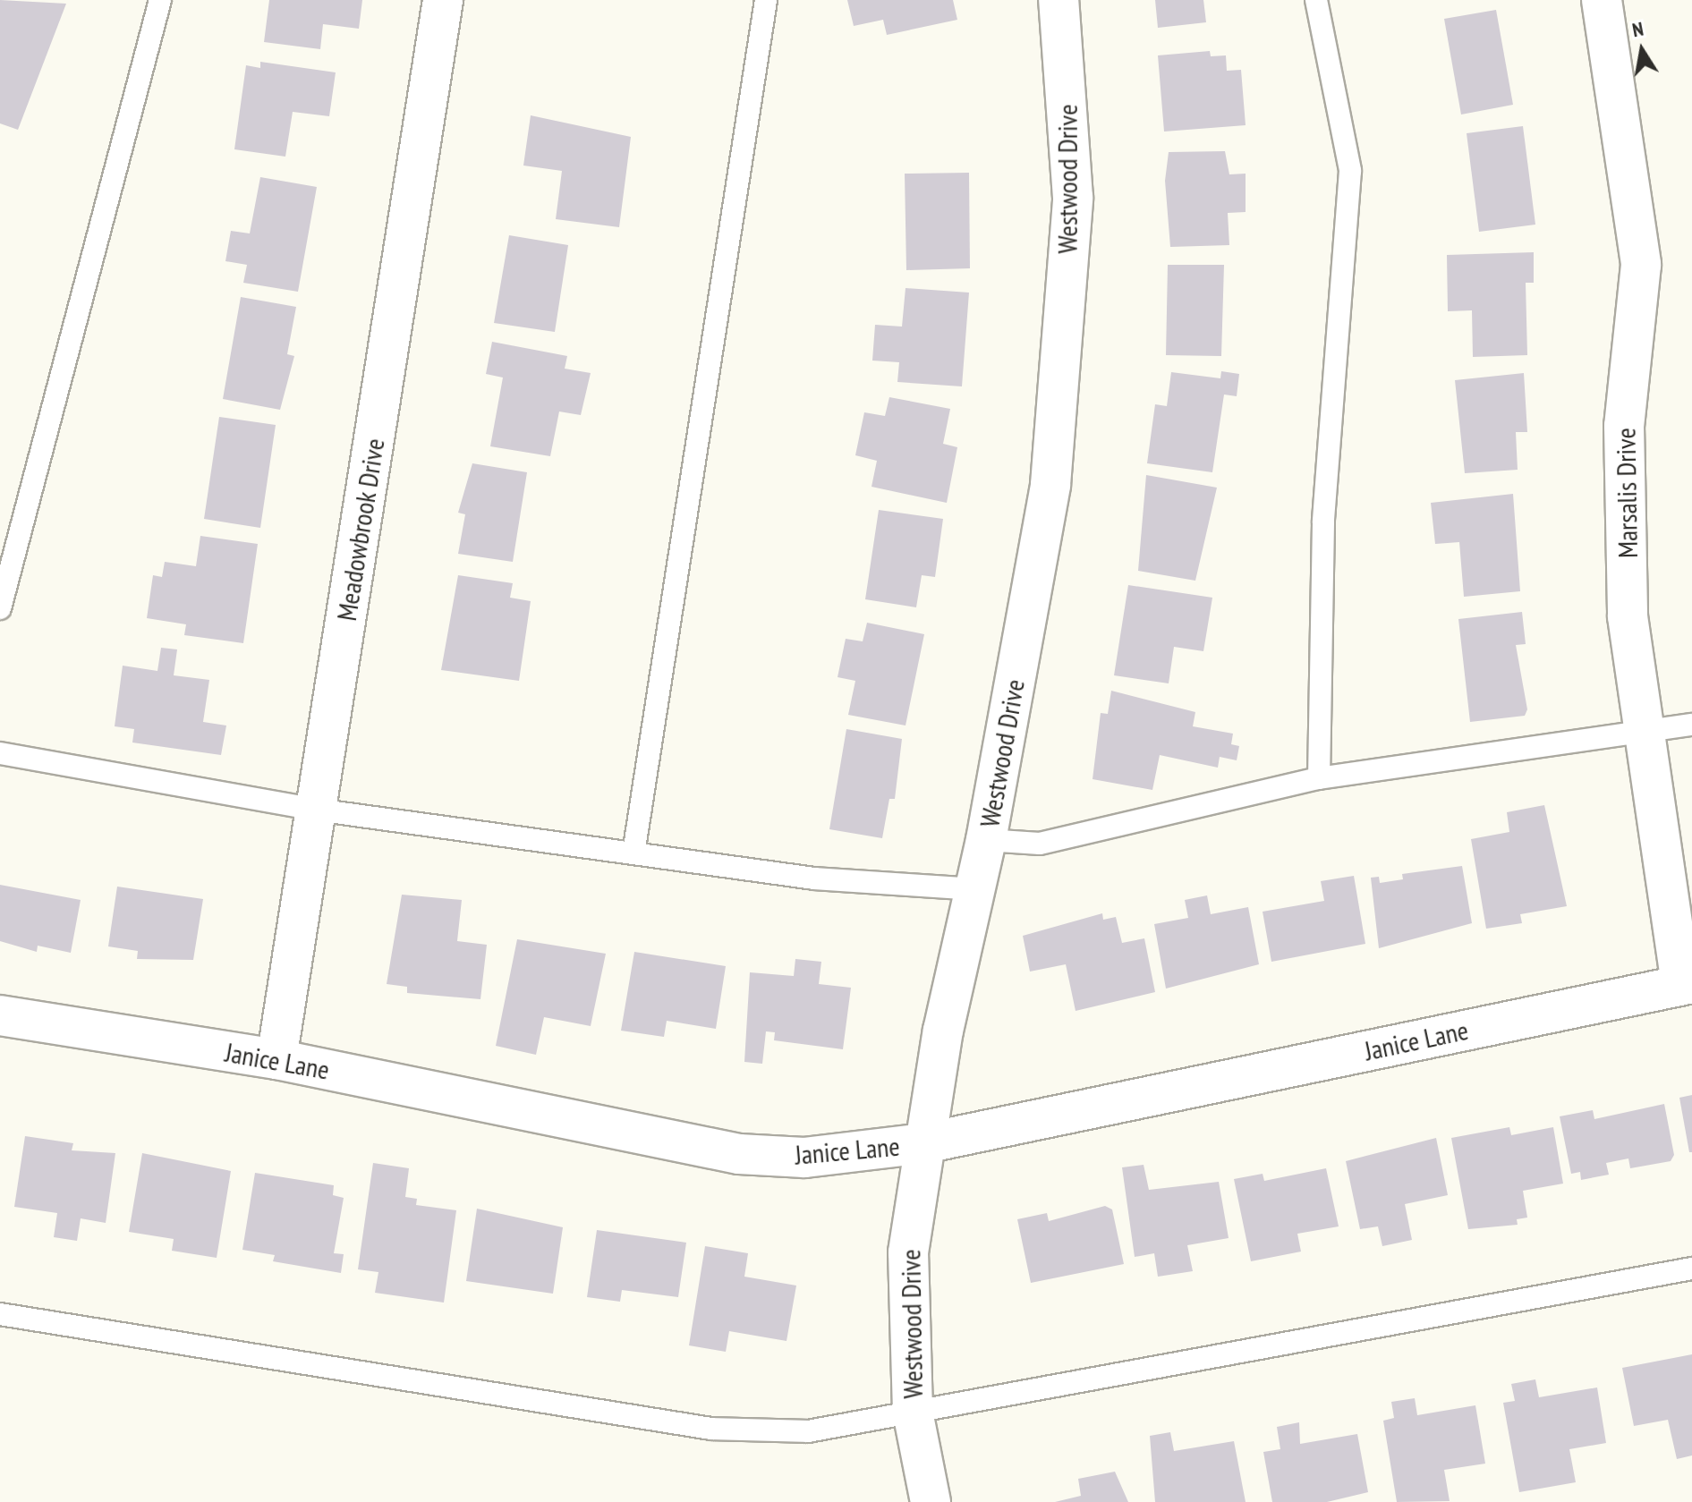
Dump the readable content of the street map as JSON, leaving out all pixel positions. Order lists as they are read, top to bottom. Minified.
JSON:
{"streets":{"street":["Westwood Drive","Marsalis Drive","Meadowbrook Drive","Janice Lane"]},"crossings":[["Westwood Drive","Janice Lane"],["Marsalis Drive","Janice Lane"],["Meadowbrook Drive","Janice Lane"]],"north":"top"}
